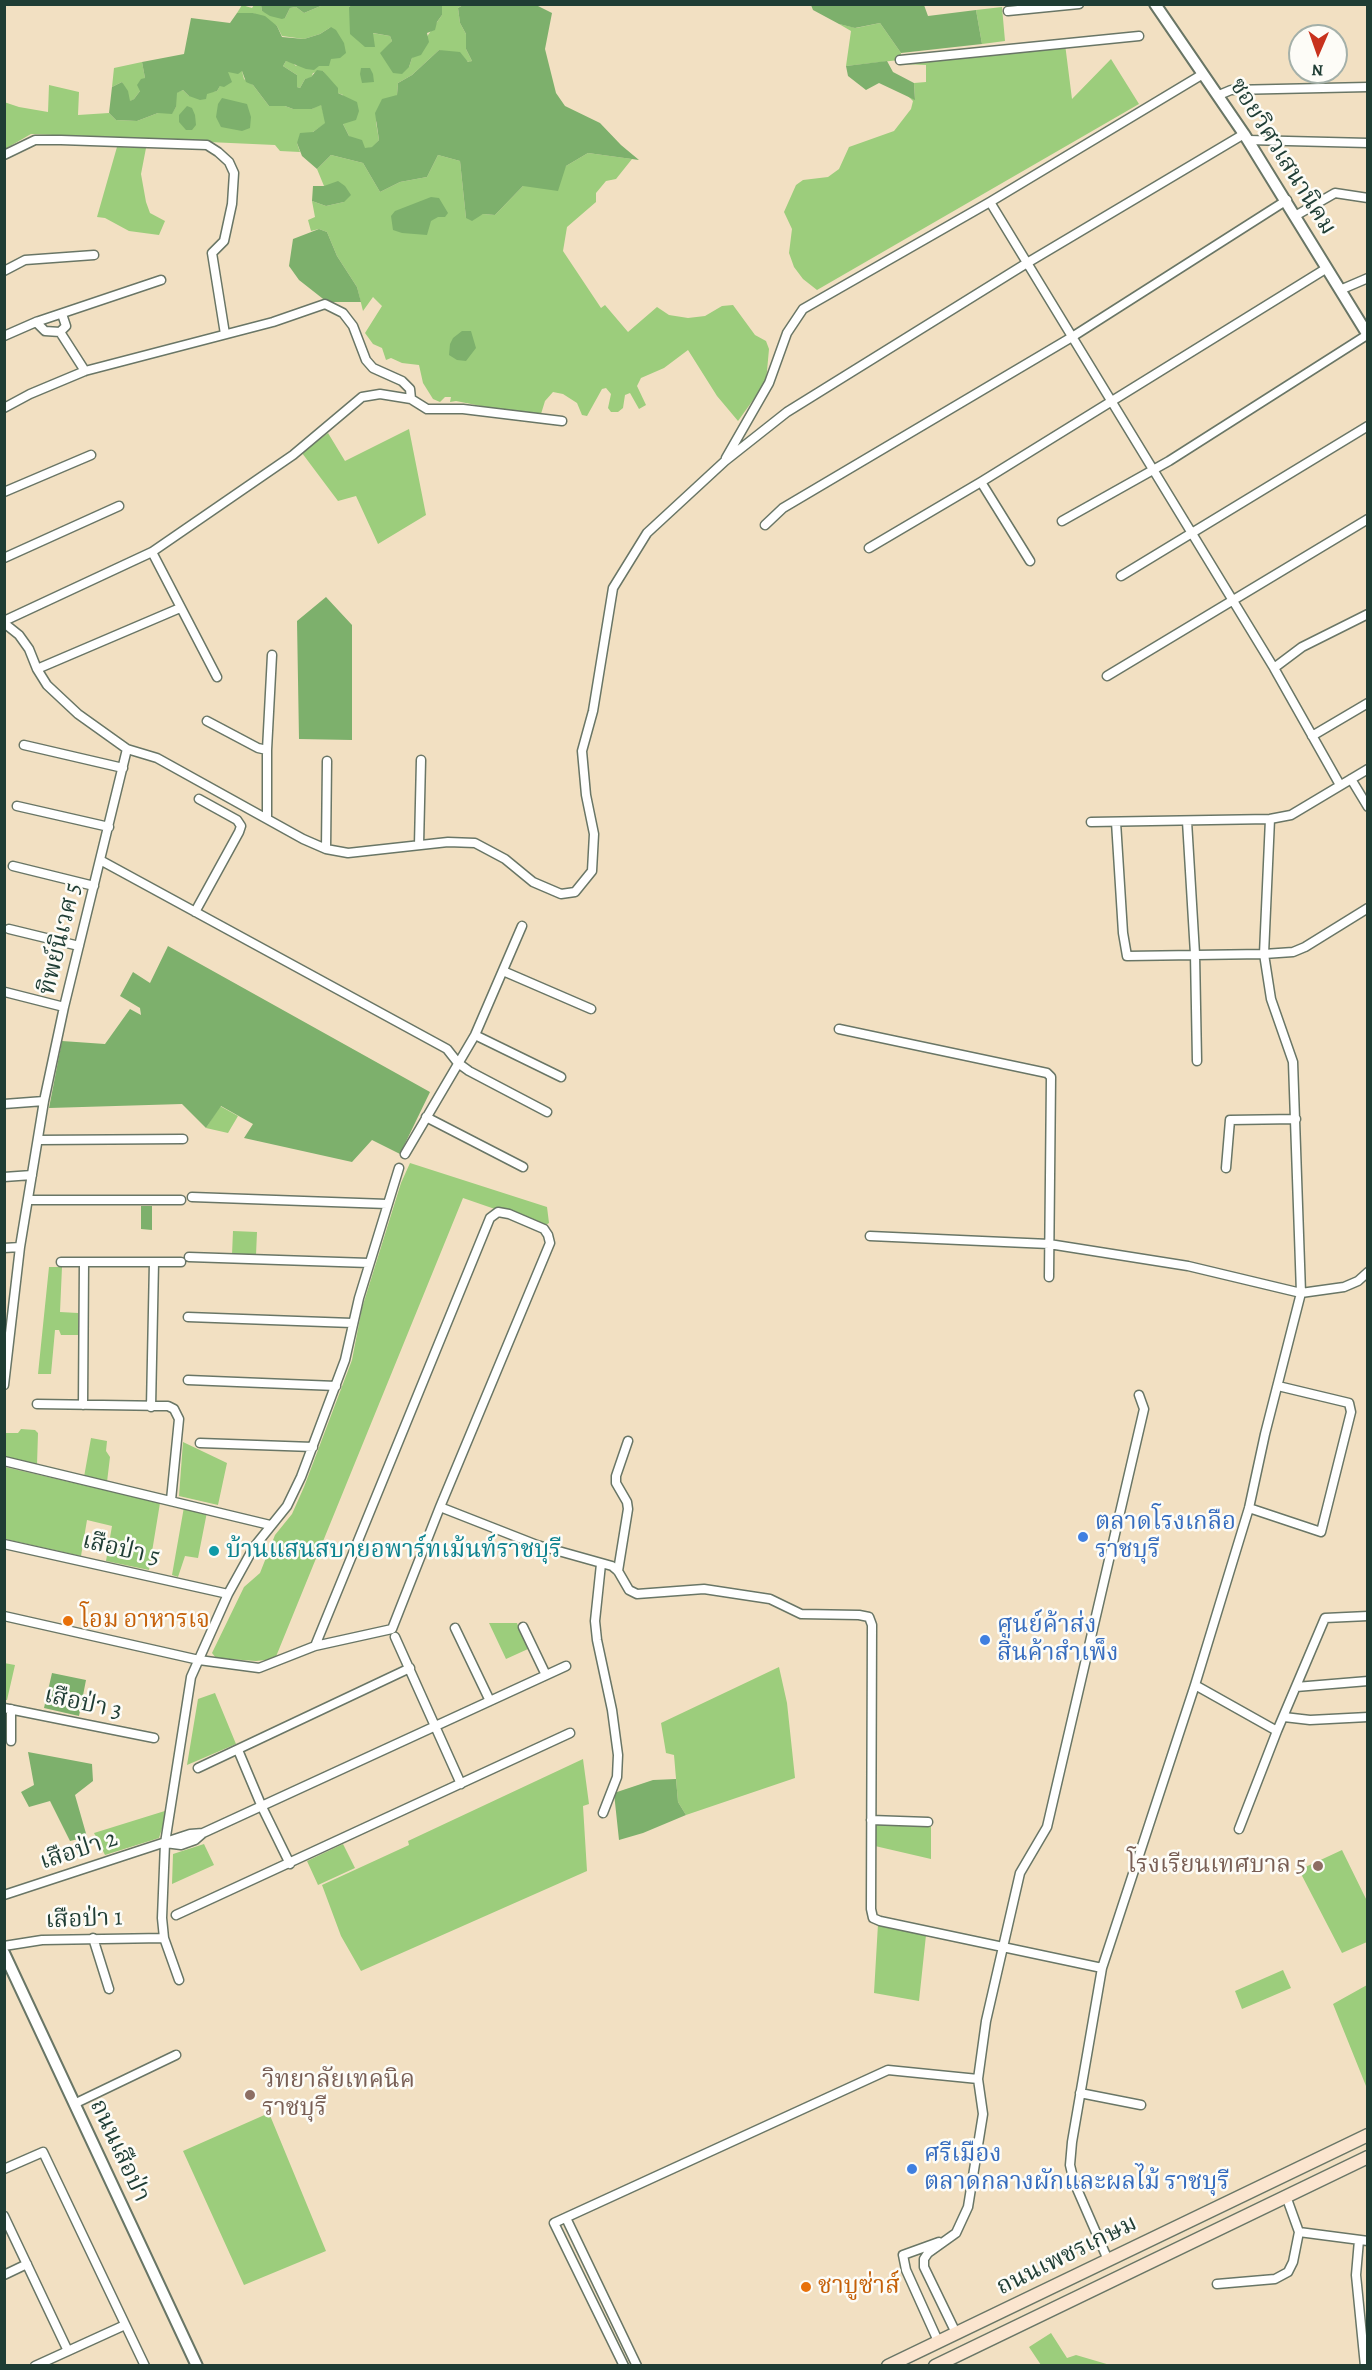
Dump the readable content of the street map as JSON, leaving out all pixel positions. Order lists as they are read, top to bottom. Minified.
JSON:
{"streets":{"main road":["ถนนเพชรเกษม"],"street":["ซอยวิศวเสนานิคม","ทิพย์นิเวศ 5","เสือป่า 5","เสือป่า 3","เสือป่า 2","เสือป่า 1","ถนนเสือป่า"]},"places":["ตลาดโรงเกลือ ราชบุรี","บ้านแสนสบายอพาร์ทเม้นท์ราชบุรี","โอม อาหารเจ","ศูนย์ค้าส่ง สินค้าสำเพ็ง","โรงเรียนเทศบาล 5","วิทยาลัยเทคนิค ราชบุรี","ศรีเมือง ตลาดกลางผักและผลไม้ ราชบุรี","ชาบูซ่าส์"],"north":"bottom"}
